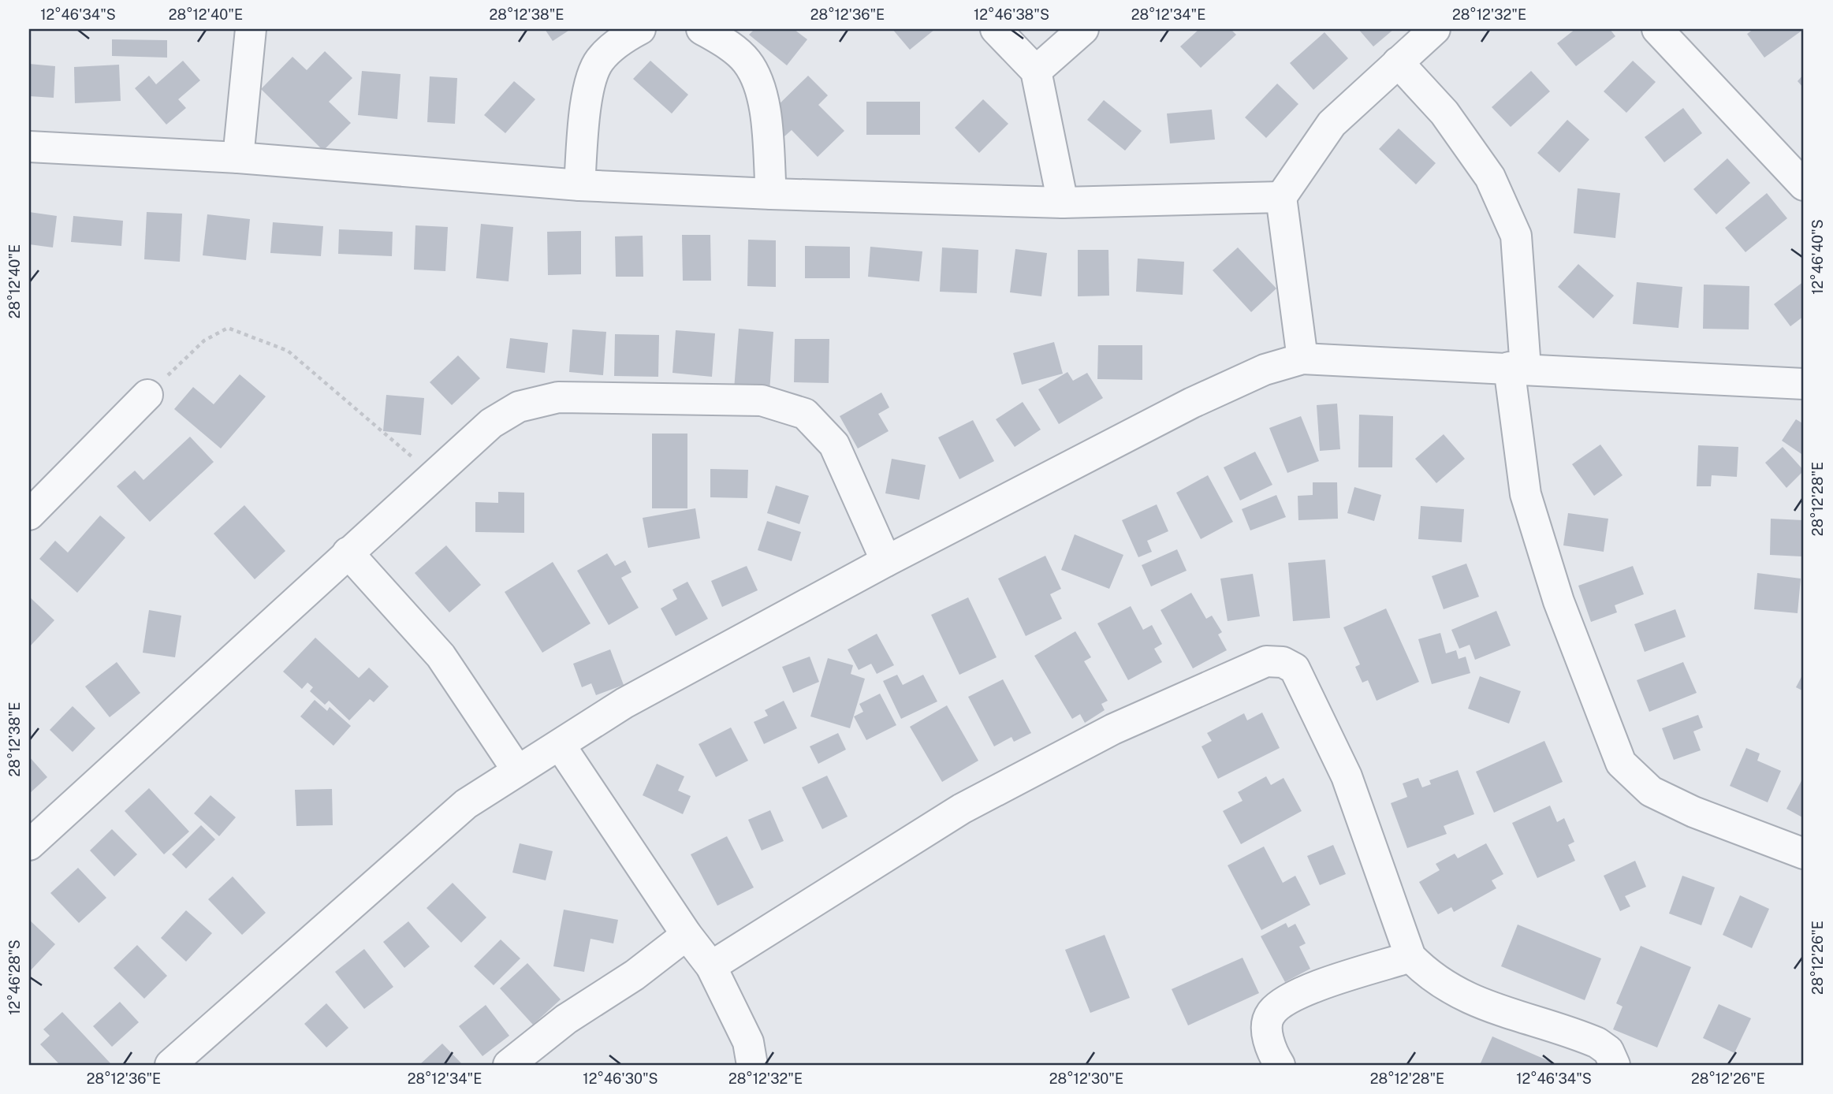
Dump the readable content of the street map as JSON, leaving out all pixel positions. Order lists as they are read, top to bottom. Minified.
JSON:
{"coordinates":["12°46'34\"S","28°12'40\"E","28°12'38\"E","28°12'36\"E","12°46'38\"S","28°12'34\"E","28°12'32\"E","12°46'40\"S","28°12'28\"E","28°12'26\"E","12°46'28\"S","12°46'30\"S","28°12'30\"E"]}
